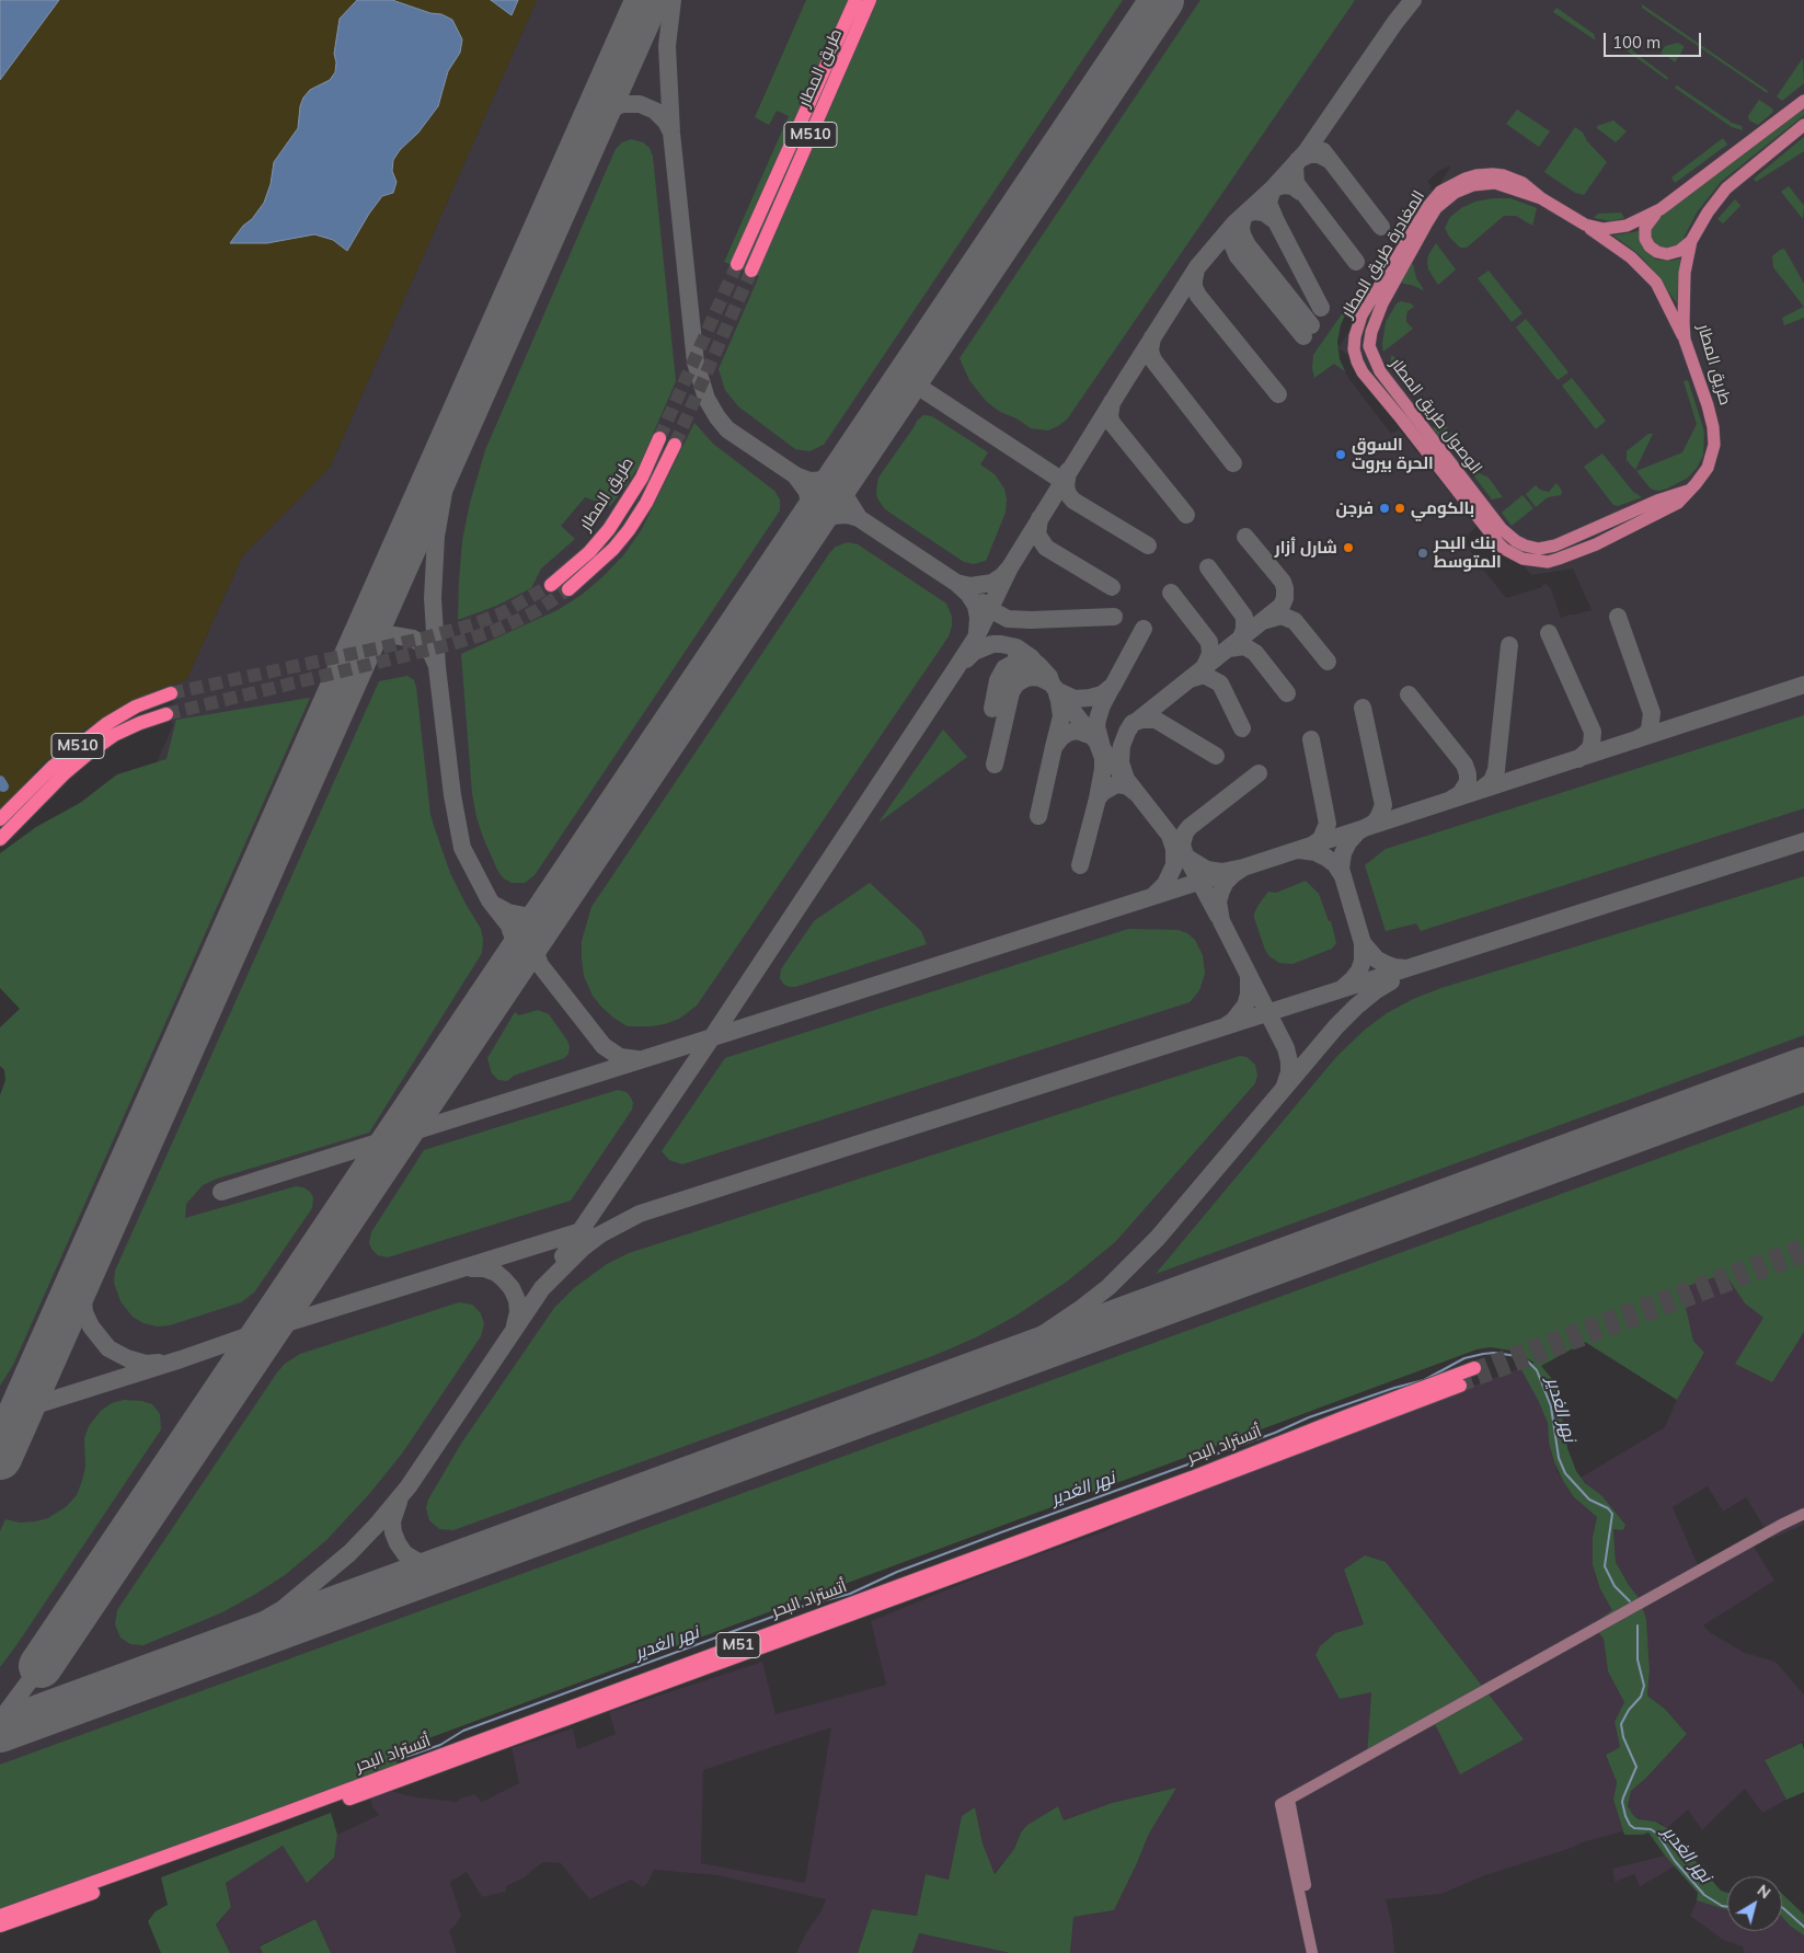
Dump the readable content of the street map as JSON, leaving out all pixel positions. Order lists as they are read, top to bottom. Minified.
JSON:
{"streets":{"highway":["طريق المطار","M510","أتستراد البحر","M51"],"main road":["المغادرة طريق المطار","الوصول طريق المطار"]},"crossings":[["طريق المطار","المغادرة طريق المطار"],["طريق المطار","الوصول طريق المطار"],["المغادرة طريق المطار","الوصول طريق المطار"]],"water":["نهر الغدير"],"places":["السوق الحرة بيروت","فرجن","بالكومي","شارل أزار","بنك البحر المتوسط"],"scale_bar":"100 m","north":"top right"}
